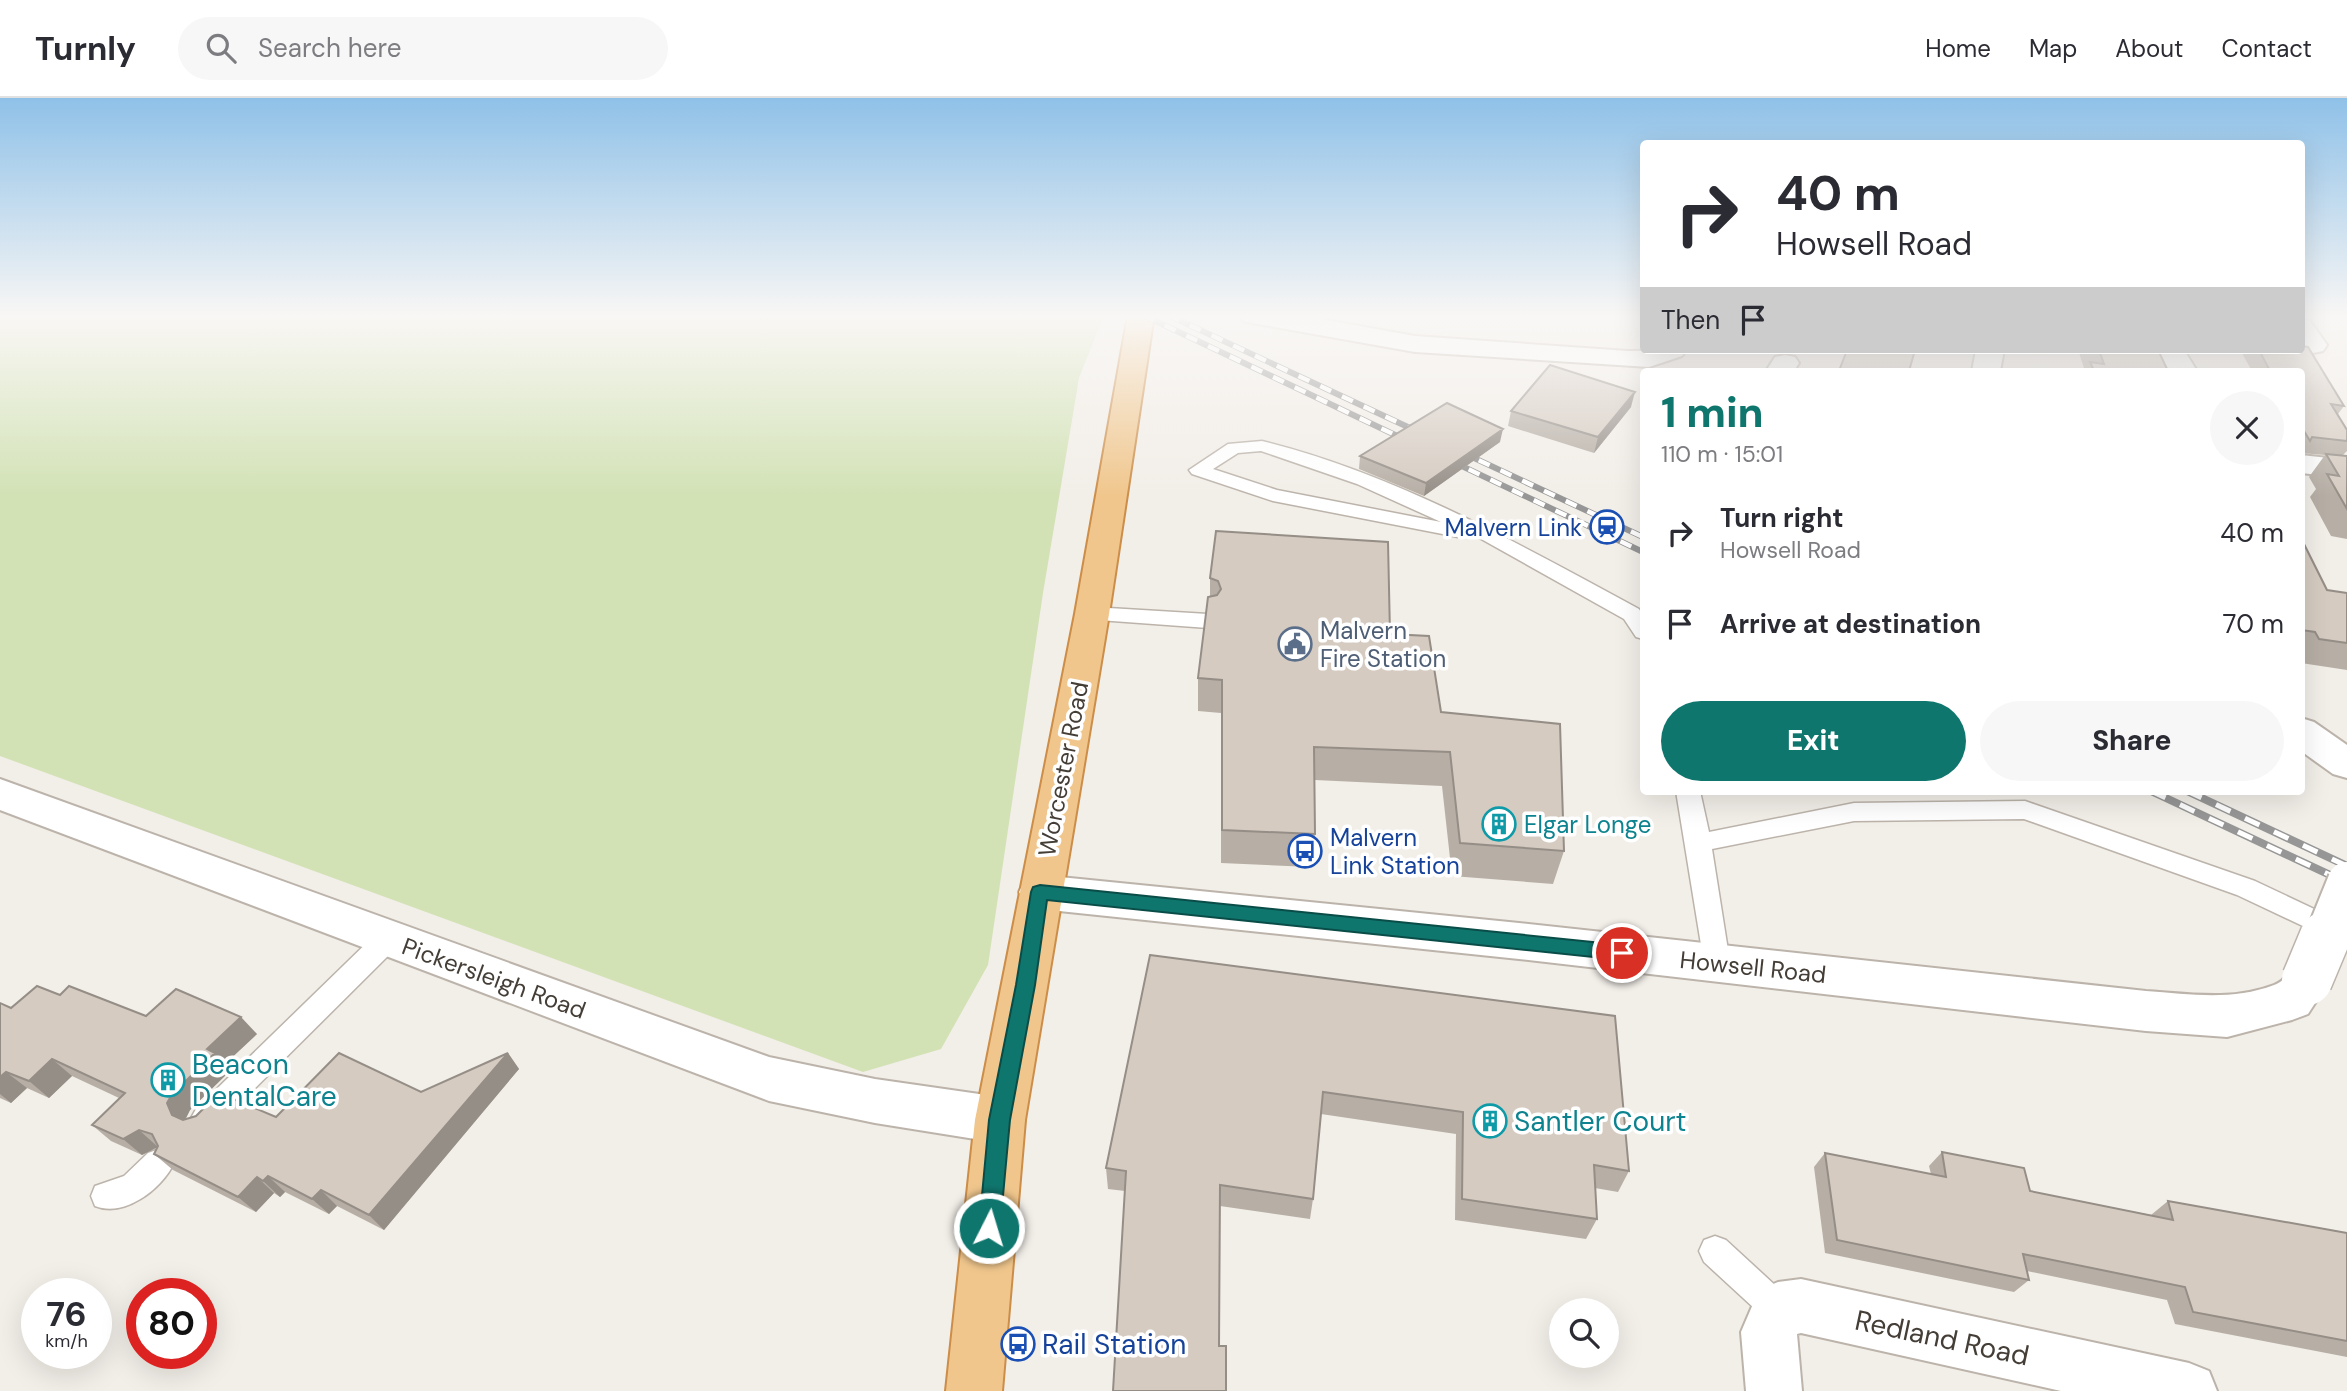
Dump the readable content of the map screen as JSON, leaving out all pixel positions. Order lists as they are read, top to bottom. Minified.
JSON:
{"streets":{"highway":["Worcester Road"],"street":["Howsell Road","Pickersleigh Road","Redland Road"]},"crossings":[["Worcester Road","Howsell Road"],["Worcester Road","Pickersleigh Road"]],"places":{"station":["Malvern Link"],"public building":["Malvern Fire Station"],"building":["Elgar Longe","Beacon DentalCare","Santler Court"],"bus stop":["Malvern Link Station","Rail Station"]},"page":{"header":"Turnly","search":"Search here","nav":["Home","Map","About","Contact"],"turn":["40 m","Howsell Road"],"then":"Then","heading":["1 min","110 m · 15:01"],"list":[{"name":"Turn right","note":"Howsell Road","value":"40 m"},{"name":"Arrive at destination","value":"70 m"}],"buttons":["Exit","Share"],"speed":"76 km/h","limit":"80"}}
